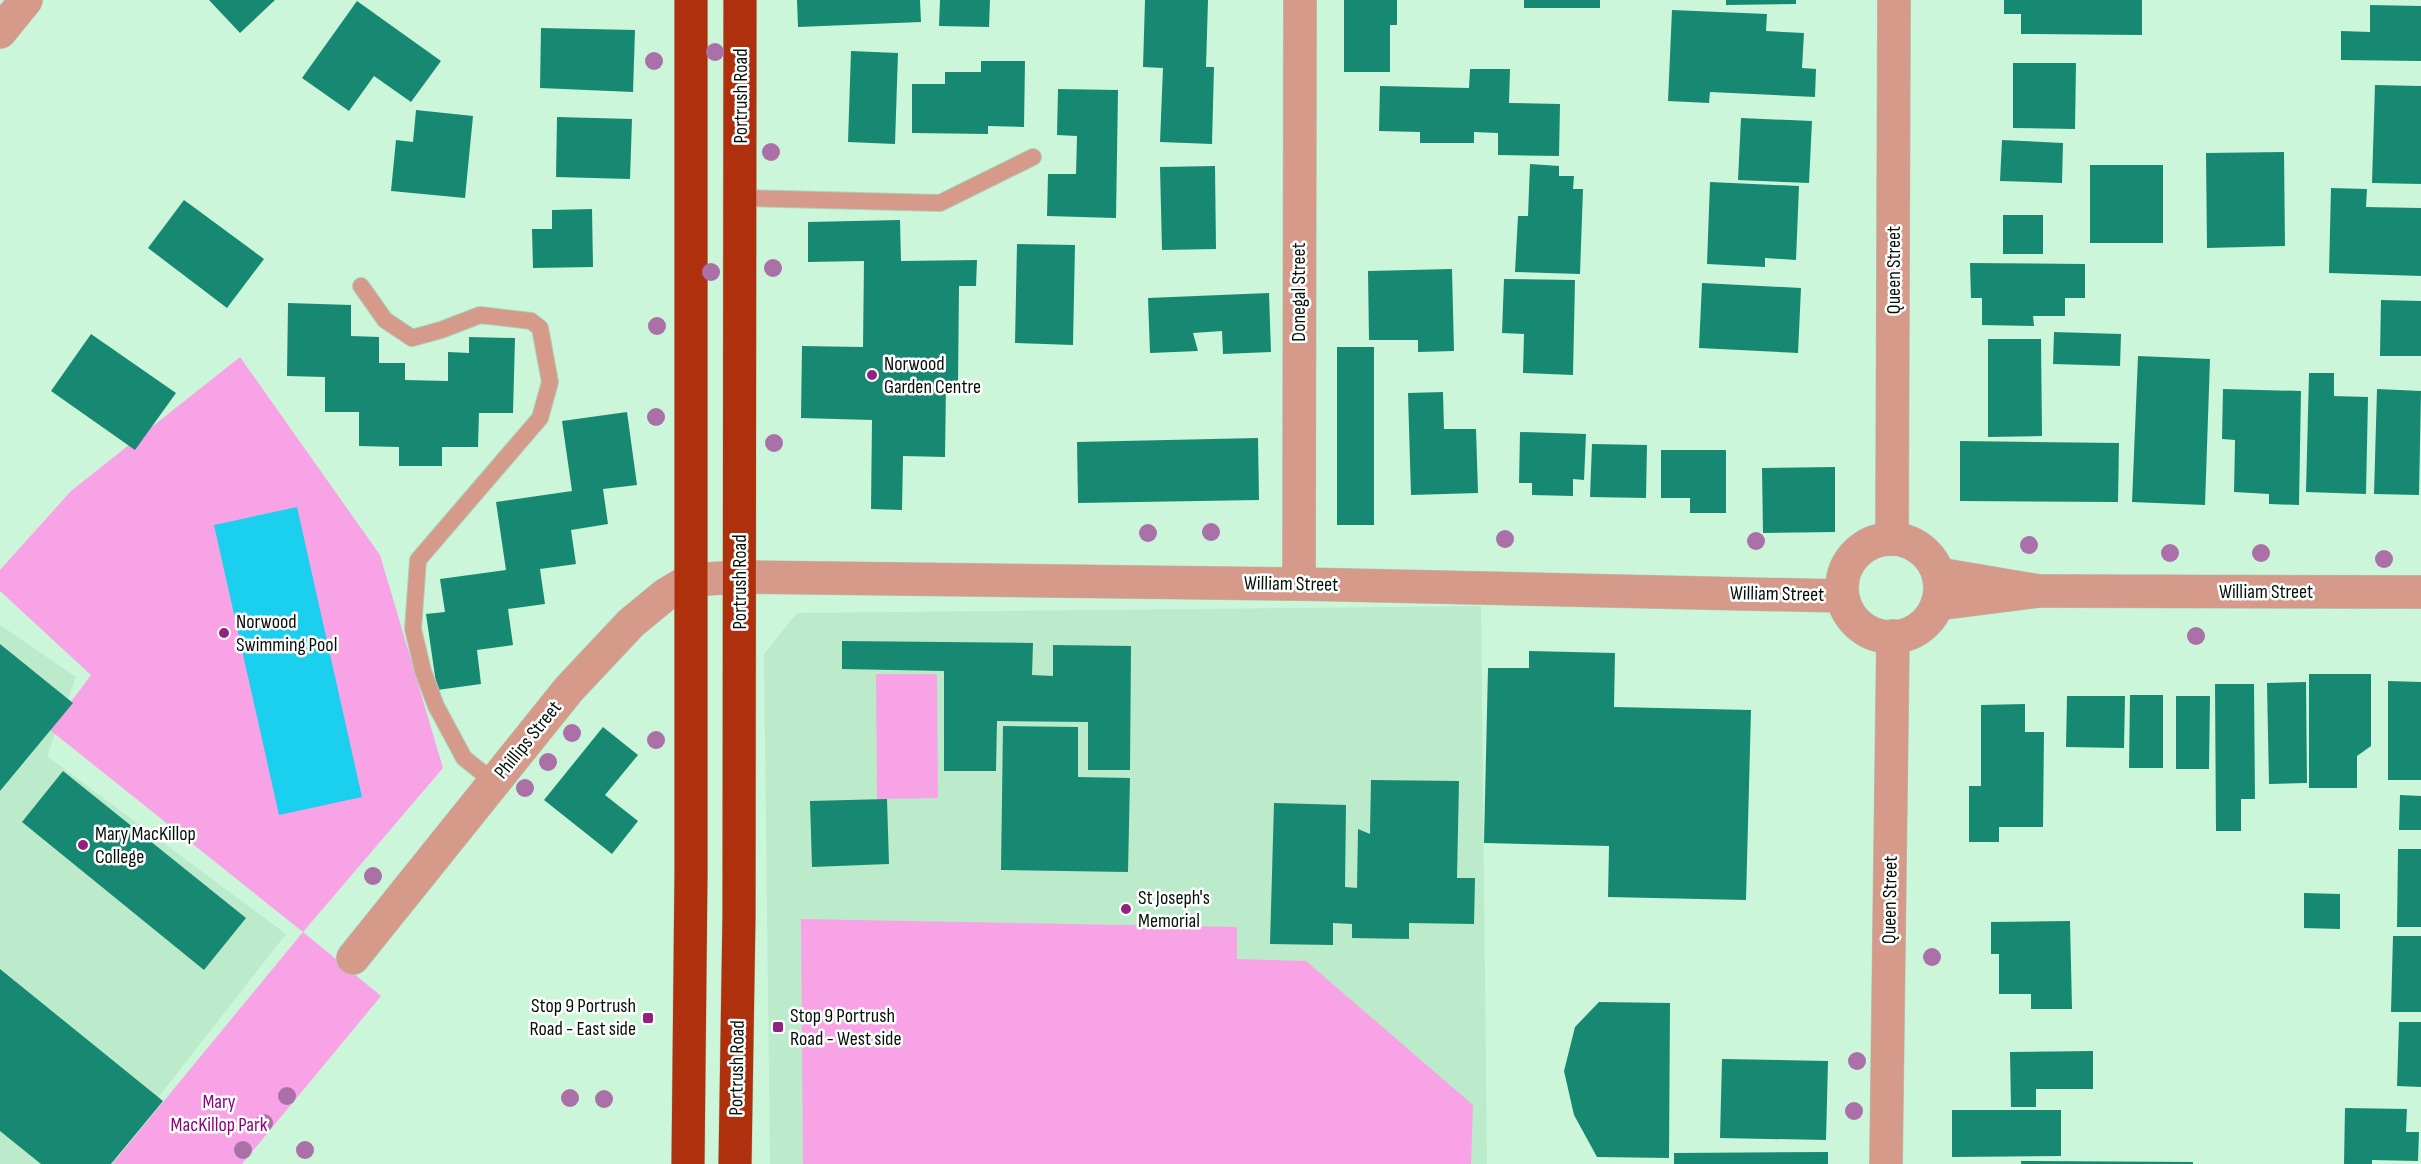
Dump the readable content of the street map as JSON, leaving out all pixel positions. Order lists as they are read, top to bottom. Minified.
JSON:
{"streets":{"highway":["Portrush Road"],"street":["Queen Street","Donegal Street","William Street","Phillips Street"]},"crossings":[["Portrush Road","William Street"],["Portrush Road","Phillips Street"],["Queen Street","William Street"],["Donegal Street","William Street"],["William Street","Phillips Street"]],"parks":["Mary MacKillop Park"],"places":{"other":["Norwood Garden Centre","Norwood Swimming Pool","Mary MacKillop College","St Joseph's Memorial"],"transit":["Stop 9 Portrush Road - East side","Stop 9 Portrush Road - West side"]}}
